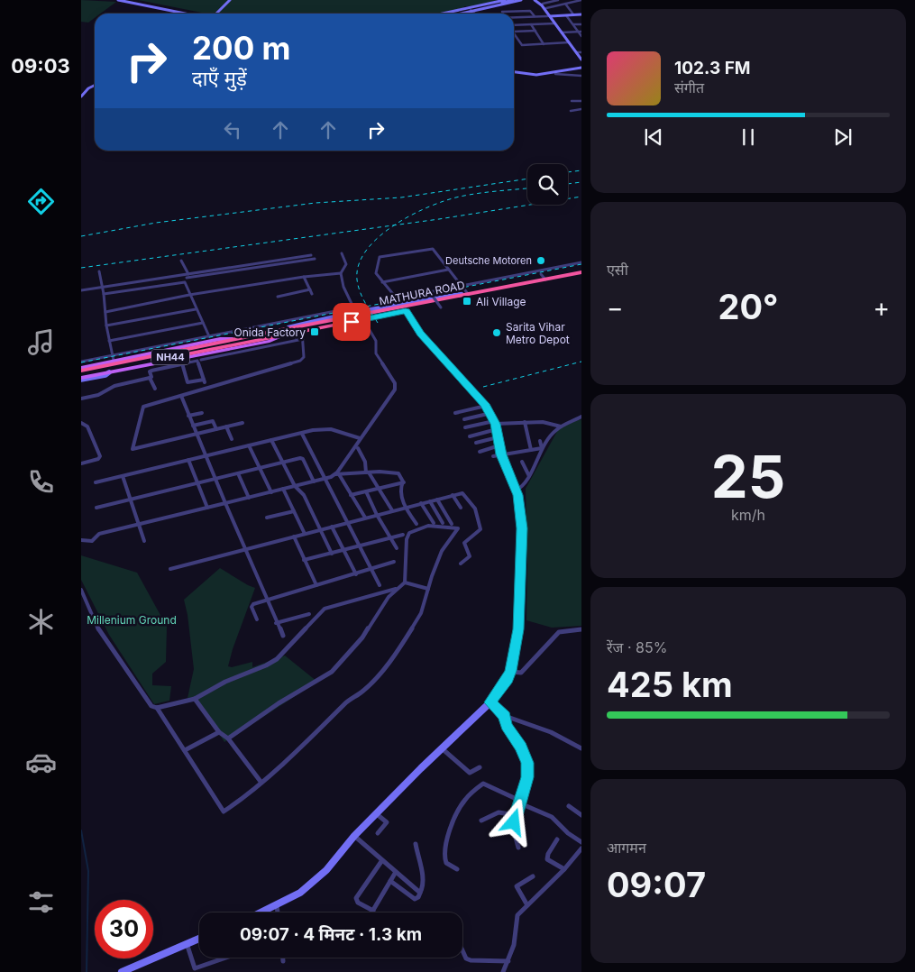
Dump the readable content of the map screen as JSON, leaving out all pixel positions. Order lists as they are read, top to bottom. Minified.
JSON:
{"streets":{"highway":["MATHURA ROAD","NH44"]},"parks":["Millenium Ground"],"places":{"other":["Deutsche Motoren","Sarita Vihar Metro Depot"],"transit":["Ali Village","Onida Factory"]},"page":{"tabs":"09:03","turn":["200 m","दाएँ मुड़ें"],"song":["102.3 FM","संगीत"],"tile":["एसी",["25","km/h"],["रेंज · 85%","425 km"],["आगमन","09:07"]],"heat":["−","20°","+"],"limit":"30","trip":"09:07 · 4 मिनट · 1.3 km"}}
